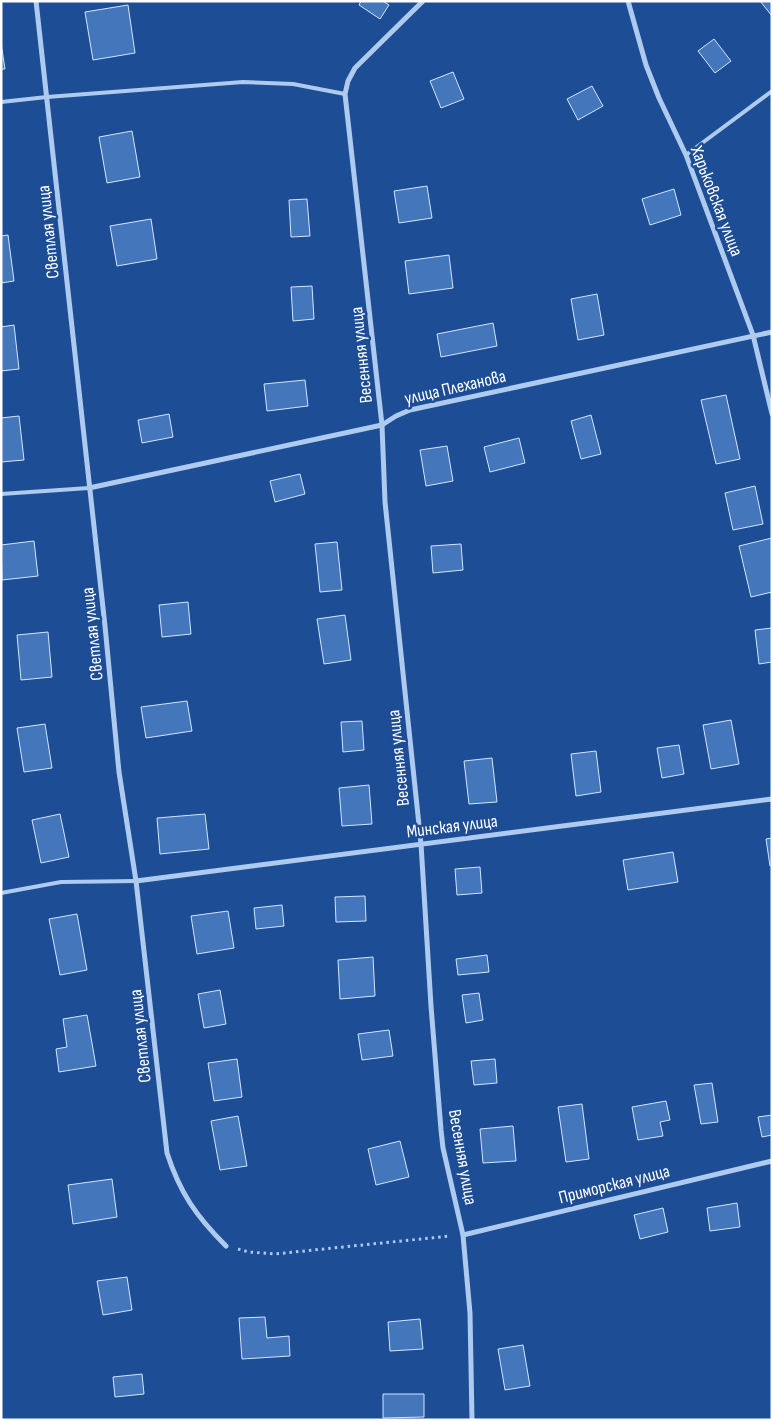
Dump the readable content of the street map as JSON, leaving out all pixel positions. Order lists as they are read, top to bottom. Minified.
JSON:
{"streets":{"street":["Харьковская улица","Светлая улица","Весенняя улица","улица Плеханова","Минская улица","Приморская улица"]},"crossings":[["Харьковская улица","улица Плеханова"],["Светлая улица","улица Плеханова"],["Светлая улица","Минская улица"],["Весенняя улица","улица Плеханова"],["Весенняя улица","Минская улица"],["Весенняя улица","Приморская улица"]]}
